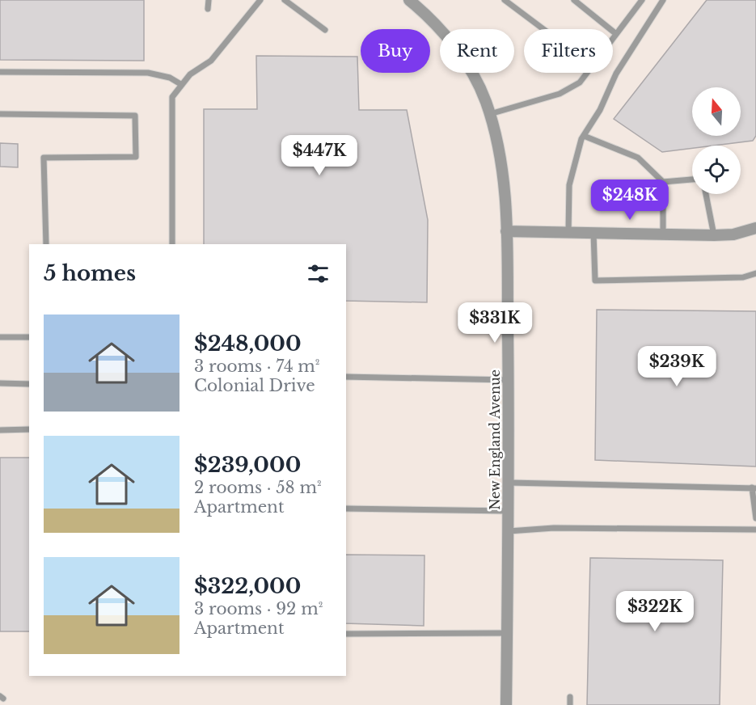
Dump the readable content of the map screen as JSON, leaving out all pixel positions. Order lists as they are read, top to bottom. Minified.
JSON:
{"streets":{"street":["New England Avenue"]},"north":"top","page":{"chip":["Buy","Rent","Filters"],"price":["$447K","$248K","$331K","$239K","$322K"],"heading":"5 homes","list":[{"name":"$248,000","note":"3 rooms · 74 m² · Colonial Drive"},{"name":"$239,000","note":"2 rooms · 58 m² · Apartment"},{"name":"$322,000","note":"3 rooms · 92 m² · Apartment"}]}}
